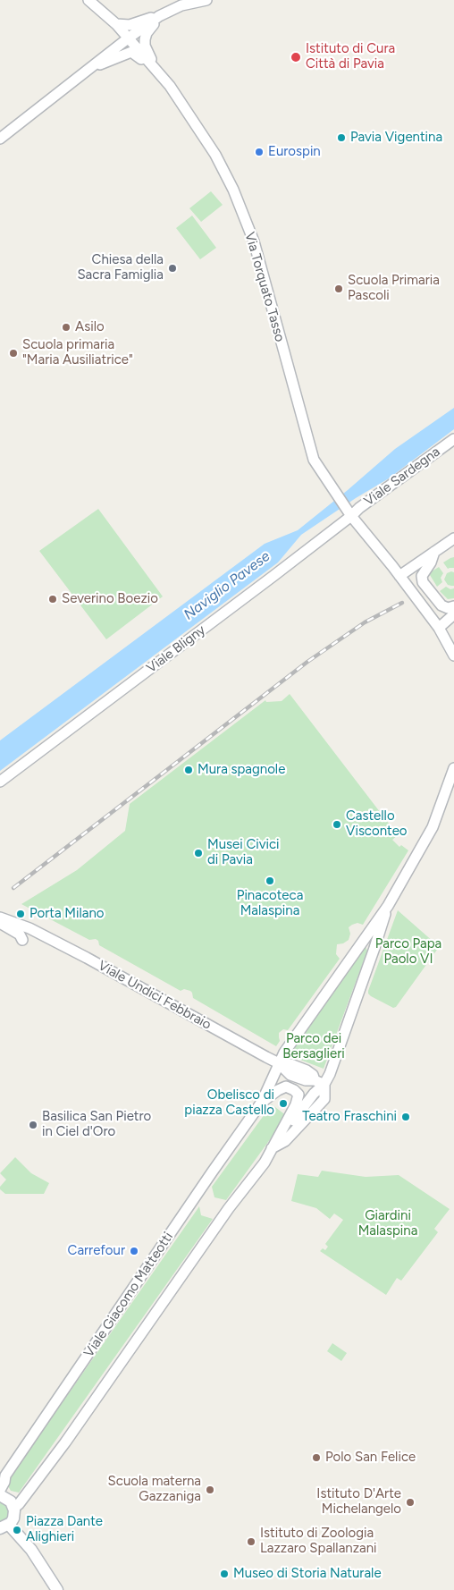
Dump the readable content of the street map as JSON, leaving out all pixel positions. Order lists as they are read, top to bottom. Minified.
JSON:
{"streets":{"street":["Via Torquato Tasso","Viale Sardegna","Viale Bligny","Viale Undici Febbraio","Viale Giacomo Matteotti"]},"crossings":[["Via Torquato Tasso","Viale Sardegna"],["Via Torquato Tasso","Viale Bligny"],["Viale Sardegna","Viale Bligny"],["Viale Undici Febbraio","Viale Giacomo Matteotti"]],"water":["Naviglio Pavese"],"parks":["Parco Papa Paolo VI","Parco dei Bersaglieri","Giardini Malaspina"],"places":["Istituto di Cura Città di Pavia","Pavia Vigentina","Eurospin","Chiesa della Sacra Famiglia","Scuola Primaria Pascoli","Asilo","Scuola primaria \"Maria Ausiliatrice\"","Severino Boezio","Mura spagnole","Castello Visconteo","Musei Civici di Pavia","Pinacoteca Malaspina","Porta Milano","Obelisco di piazza Castello","Teatro Fraschini","Basilica San Pietro in Ciel d'Oro","Carrefour","Polo San Felice","Scuola materna Gazzaniga","Istituto D'Arte Michelangelo","Piazza Dante Alighieri","Istituto di Zoologia Lazzaro Spallanzani","Museo di Storia Naturale"]}
